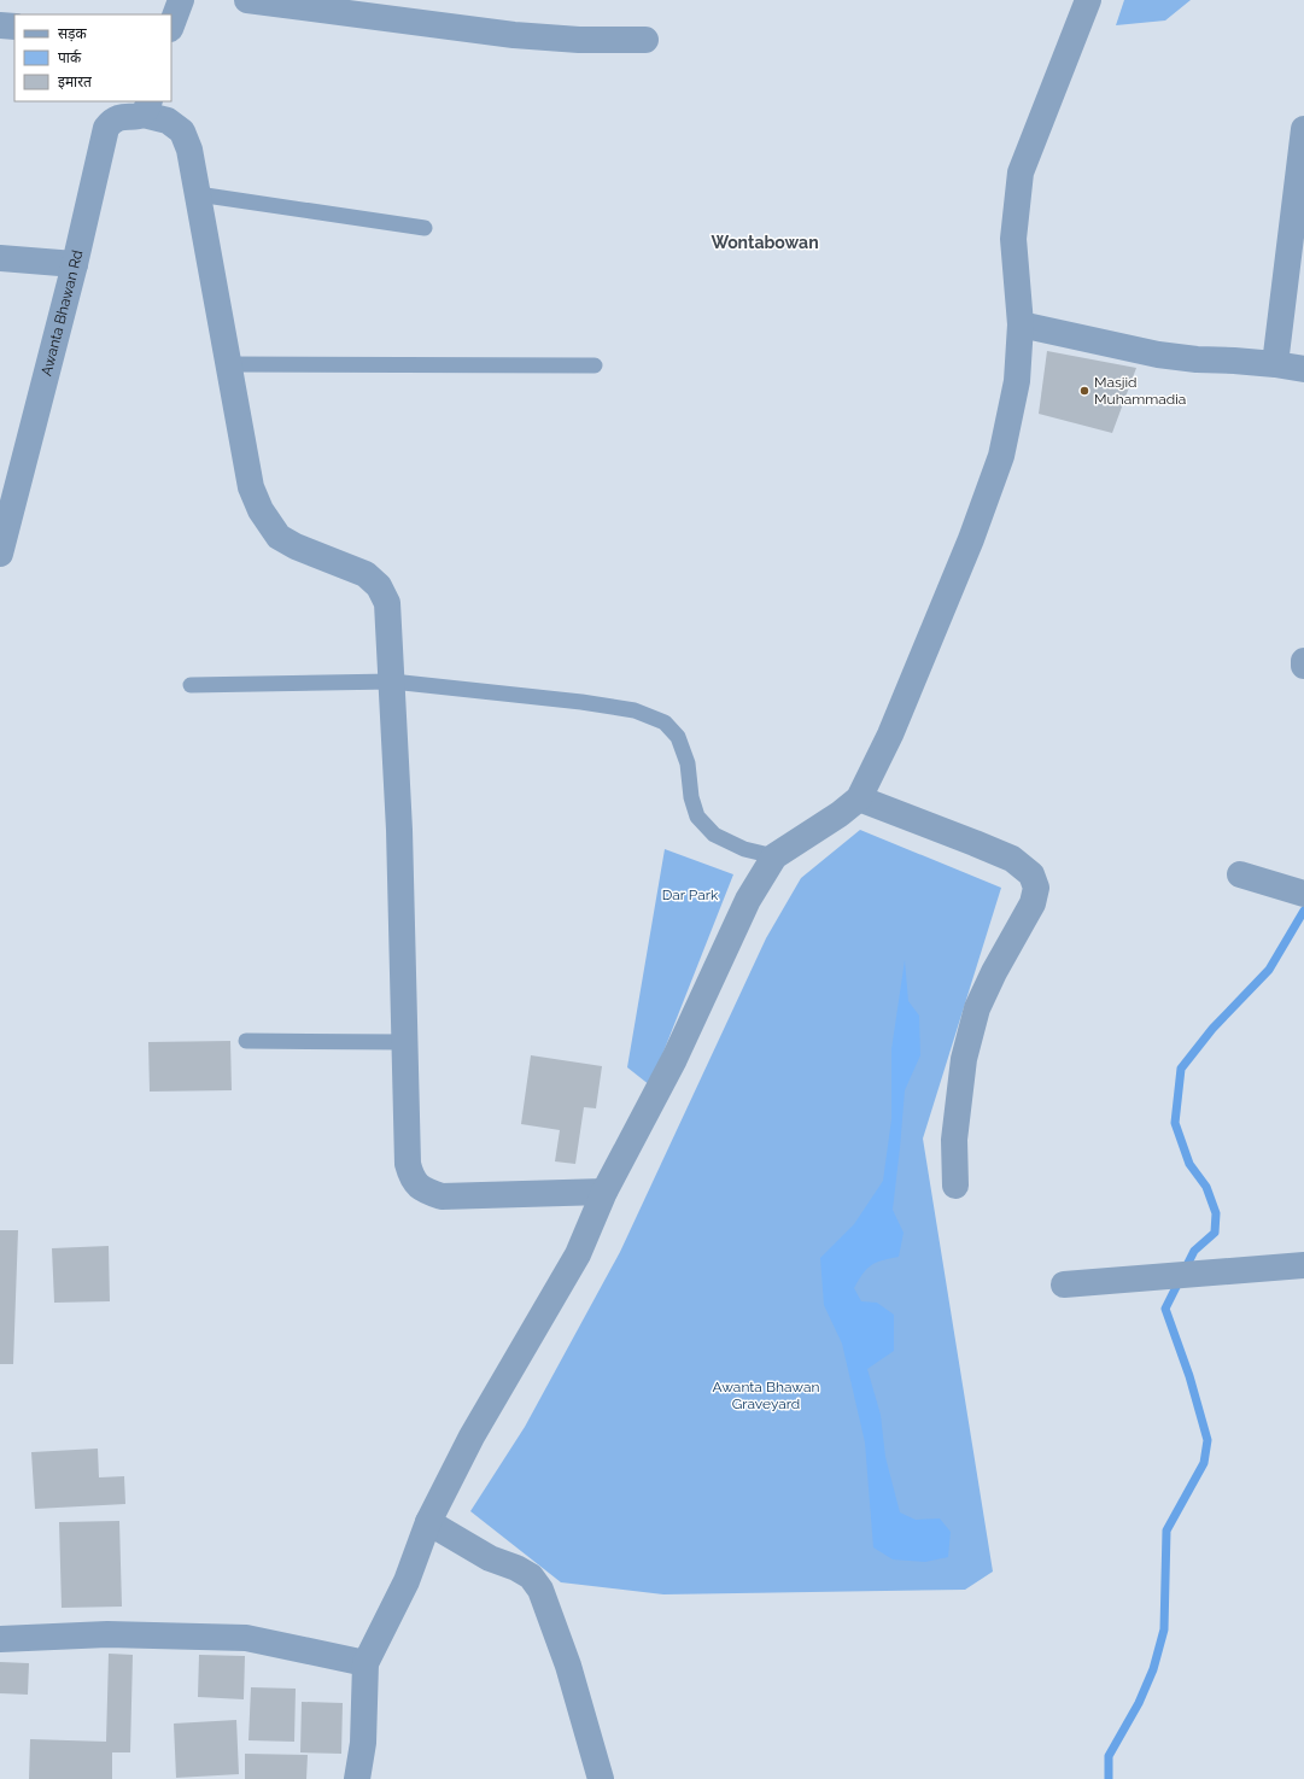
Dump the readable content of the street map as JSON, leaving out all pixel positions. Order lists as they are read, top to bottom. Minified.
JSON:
{"streets":{"street":["Awanta Bhawan Rd"]},"districts":["Wontabowan"],"parks":["Dar Park","Awanta Bhawan Graveyard"],"places":["Masjid Muhammadia"],"legend":["सड़क","पार्क","इमारत"]}
